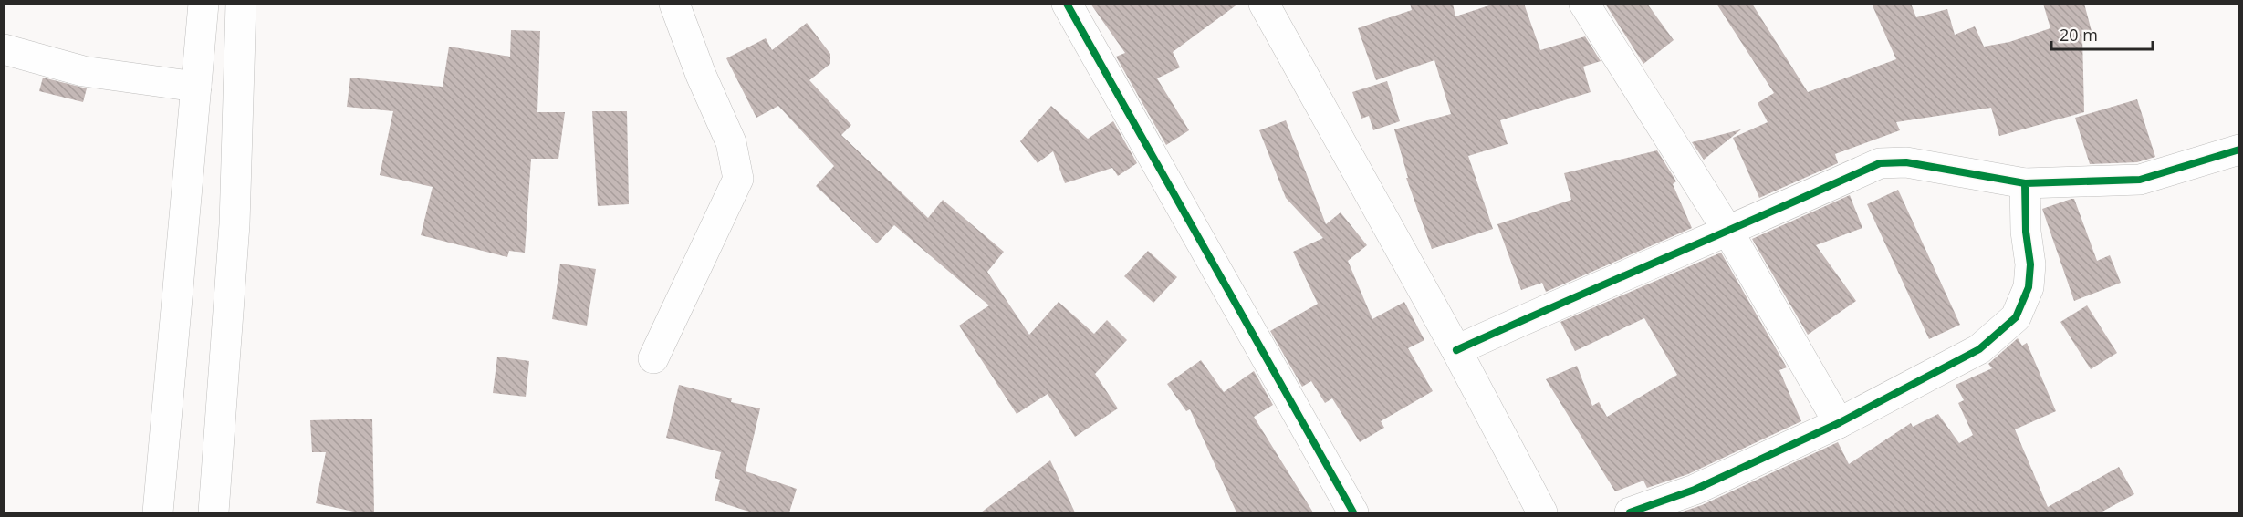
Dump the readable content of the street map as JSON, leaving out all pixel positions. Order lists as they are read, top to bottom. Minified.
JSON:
{"scale_bar":"20 m"}
